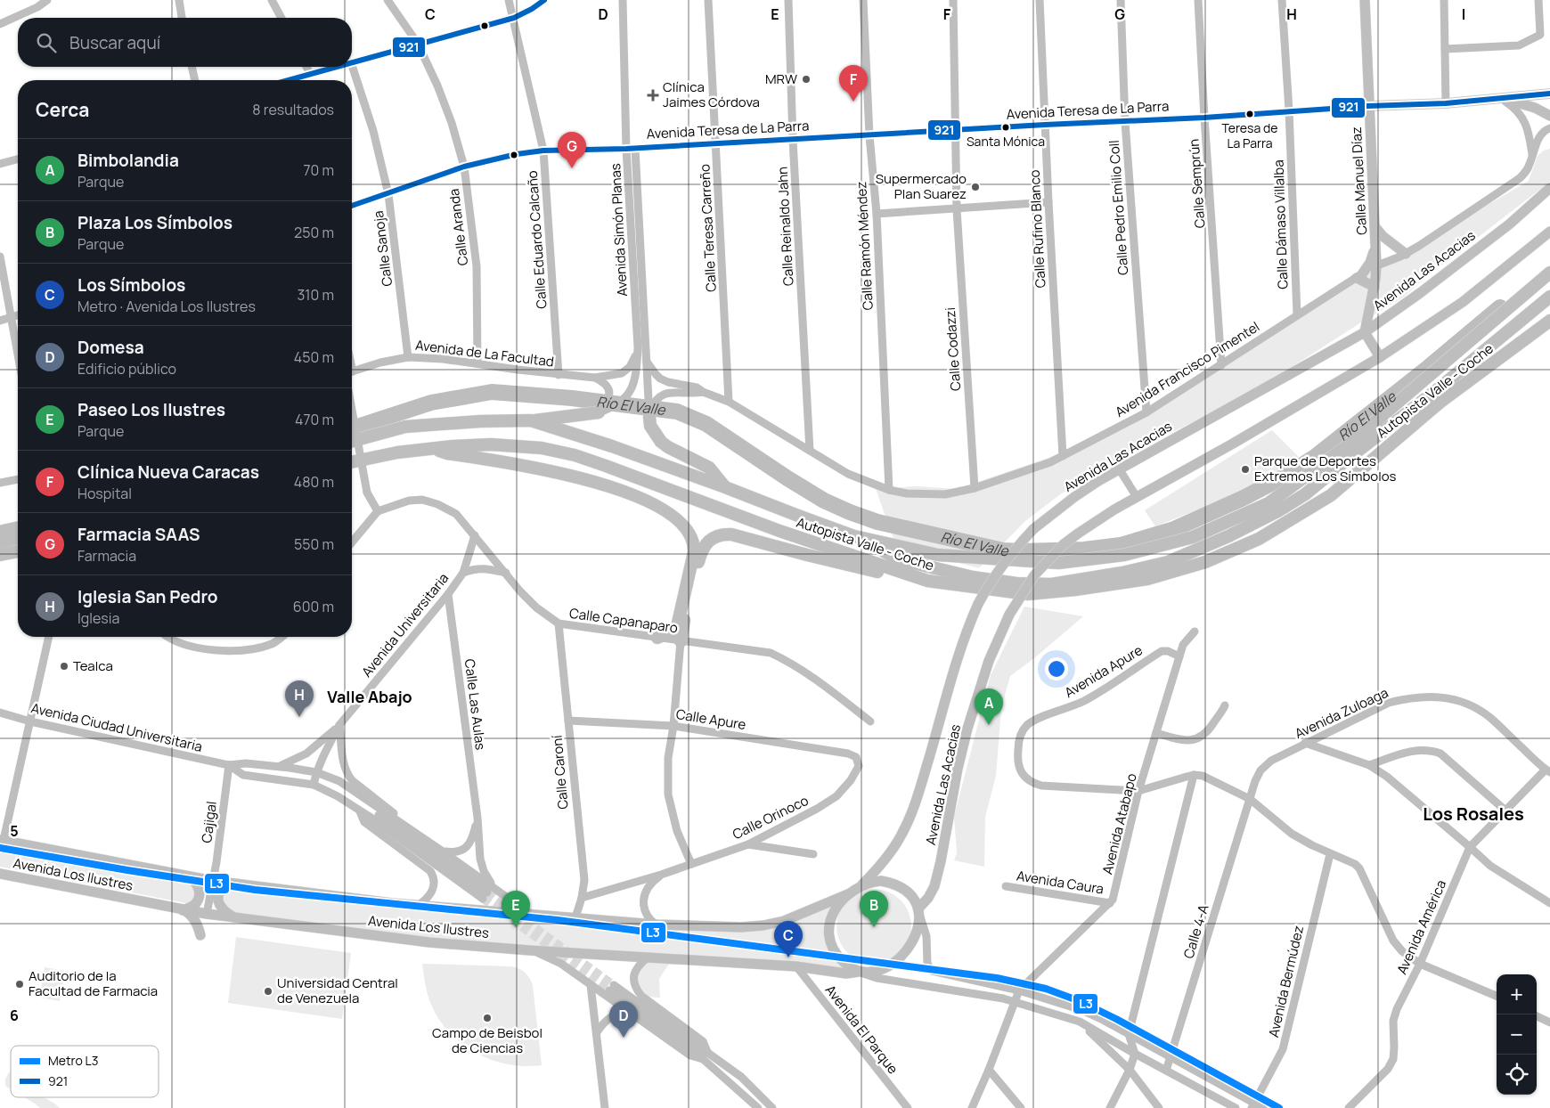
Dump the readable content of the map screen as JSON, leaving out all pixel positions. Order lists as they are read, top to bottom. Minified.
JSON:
{"streets":{"highway":["Autopista Valle - Coche"],"main road":["Avenida Teresa de La Parra","Calle Manuel Díaz","Avenida Las Acacias","Avenida Los Ilustres"],"street":["Calle Semprún","Calle Pedro Emilio Coll","Calle Dámaso Villalba","Calle Reinaldo Jahn","Calle Aranda","Calle Teresa Carreño","Calle Rufino Blanco","Avenida Simón Planas","Calle Eduardo Calcaño","Calle Ramón Méndez","Calle Sanoja","Calle Codazzi","Avenida de La Facultad","Avenida Francisco Pimentel","Calle Capanaparo","Avenida Universitaria","Avenida Apure","Calle Las Aulas","Avenida Zuloaga","Calle Apure","Avenida Ciudad Universitaria","Calle Caroní","Calle Orinoco","Cajigal","Avenida Atabapo","Avenida Caura","Avenida América","Calle 4-A","Avenida Bermúdez","Avenida El Parque"]},"crossings":[["Avenida Teresa de La Parra","Calle Manuel Díaz"],["Avenida Teresa de La Parra","Calle Semprún"],["Avenida Teresa de La Parra","Calle Pedro Emilio Coll"],["Avenida Teresa de La Parra","Calle Dámaso Villalba"],["Avenida Teresa de La Parra","Calle Reinaldo Jahn"],["Avenida Teresa de La Parra","Calle Aranda"],["Avenida Teresa de La Parra","Calle Teresa Carreño"],["Avenida Teresa de La Parra","Calle Rufino Blanco"],["Avenida Teresa de La Parra","Avenida Simón Planas"],["Avenida Teresa de La Parra","Calle Eduardo Calcaño"],["Avenida Teresa de La Parra","Calle Ramón Méndez"],["Avenida Teresa de La Parra","Calle Sanoja"],["Avenida Teresa de La Parra","Calle Codazzi"],["Calle Manuel Díaz","Avenida Las Acacias"],["Calle Manuel Díaz","Avenida Francisco Pimentel"],["Calle Semprún","Avenida Francisco Pimentel"],["Calle Pedro Emilio Coll","Avenida Francisco Pimentel"],["Calle Dámaso Villalba","Avenida Francisco Pimentel"],["Calle Reinaldo Jahn","Avenida Francisco Pimentel"],["Calle Aranda","Avenida de La Facultad"],["Calle Teresa Carreño","Avenida Francisco Pimentel"],["Calle Rufino Blanco","Avenida Francisco Pimentel"],["Avenida Simón Planas","Avenida de La Facultad"],["Avenida Simón Planas","Avenida Francisco Pimentel"],["Calle Eduardo Calcaño","Avenida de La Facultad"],["Calle Ramón Méndez","Avenida Francisco Pimentel"],["Calle Sanoja","Avenida de La Facultad"],["Avenida Las Acacias","Avenida Los Ilustres"],["Calle Codazzi","Avenida Francisco Pimentel"],["Calle Capanaparo","Avenida Universitaria"],["Calle Capanaparo","Calle Caroní"],["Avenida Universitaria","Calle Las Aulas"],["Avenida Universitaria","Avenida Ciudad Universitaria"],["Avenida Apure","Avenida Atabapo"],["Calle Las Aulas","Avenida Ciudad Universitaria"],["Avenida Zuloaga","Avenida América"],["Avenida Zuloaga","Calle 4-A"],["Calle Apure","Calle Caroní"],["Calle Apure","Calle Orinoco"],["Avenida Ciudad Universitaria","Cajigal"],["Avenida Ciudad Universitaria","Avenida Los Ilustres"],["Calle Caroní","Calle Orinoco"],["Calle Caroní","Avenida Los Ilustres"],["Cajigal","Avenida Los Ilustres"],["Avenida Atabapo","Avenida Caura"],["Avenida Los Ilustres","Avenida El Parque"]],"districts":["Valle Abajo","Los Rosales"],"water":["Río El Valle"],"places":{"other":["MRW","Teresa de La Parra","Santa Mónica","Supermercado Plan Suarez","Parque de Deportes Extremos Los Símbolos","Tealca","Auditorio de la Facultad de Farmacia","Universidad Central de Venezuela","Campo de Beisbol de Ciencias"],"health":["Clínica Jaimes Córdova"]},"lines":["transit line 921","metro line L3"],"legend":["Metro L3","921"],"page":{"search":"Buscar aquí","pins":["F","G","H","A","B","E","C","D"],"heading":["Cerca","8 resultados"],"list":[{"mark":"A","name":"Bimbolandia","note":"Parque","value":"70 m"},{"mark":"B","name":"Plaza Los Símbolos","note":"Parque","value":"250 m"},{"mark":"C","name":"Los Símbolos","note":"Metro · Avenida Los Ilustres","value":"310 m"},{"mark":"D","name":"Domesa","note":"Edificio público","value":"450 m"},{"mark":"E","name":"Paseo Los Ilustres","note":"Parque","value":"470 m"},{"mark":"F","name":"Clínica Nueva Caracas","note":"Hospital","value":"480 m"},{"mark":"G","name":"Farmacia SAAS","note":"Farmacia","value":"550 m"},{"mark":"H","name":"Iglesia San Pedro","note":"Iglesia","value":"600 m"}],"map_buttons":["+","−"]},"grid":{"columns":["C","D","E","F","G","H","I"],"rows":["5","6"]}}
